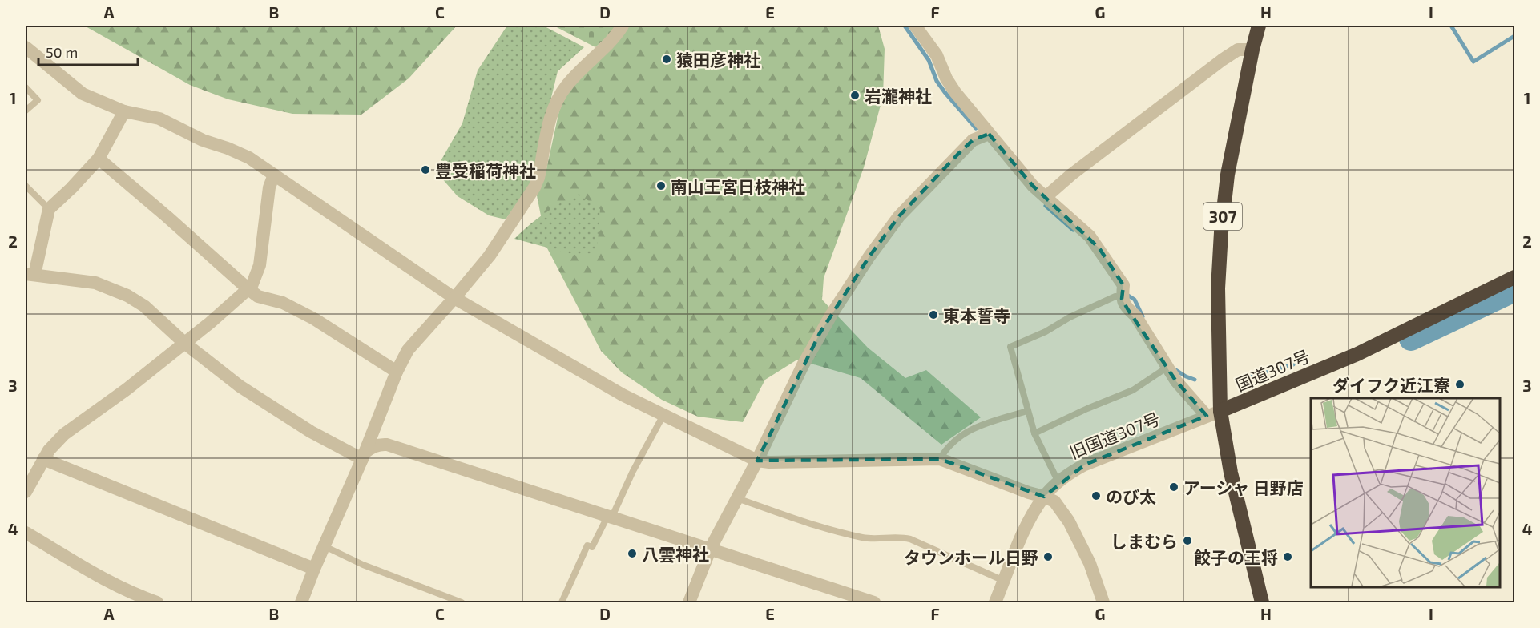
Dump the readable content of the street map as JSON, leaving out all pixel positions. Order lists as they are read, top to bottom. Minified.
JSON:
{"streets":{"highway":["307","国道307号"],"street":["旧国道307号"]},"crossings":[["307","国道307号"],["307","旧国道307号"],["国道307号","旧国道307号"]],"places":["猿田彦神社","岩瀧神社","豊受稲荷神社","南山王宮日枝神社","東本誓寺","ダイフク近江寮","アーシャ 日野店","のび太","しまむら","八雲神社","タウンホール日野","餃子の王将"],"scale_bar":"50 m","grid":{"columns":["A","B","C","D","E","F","G","H","I"],"rows":["1","2","3","4"]}}
